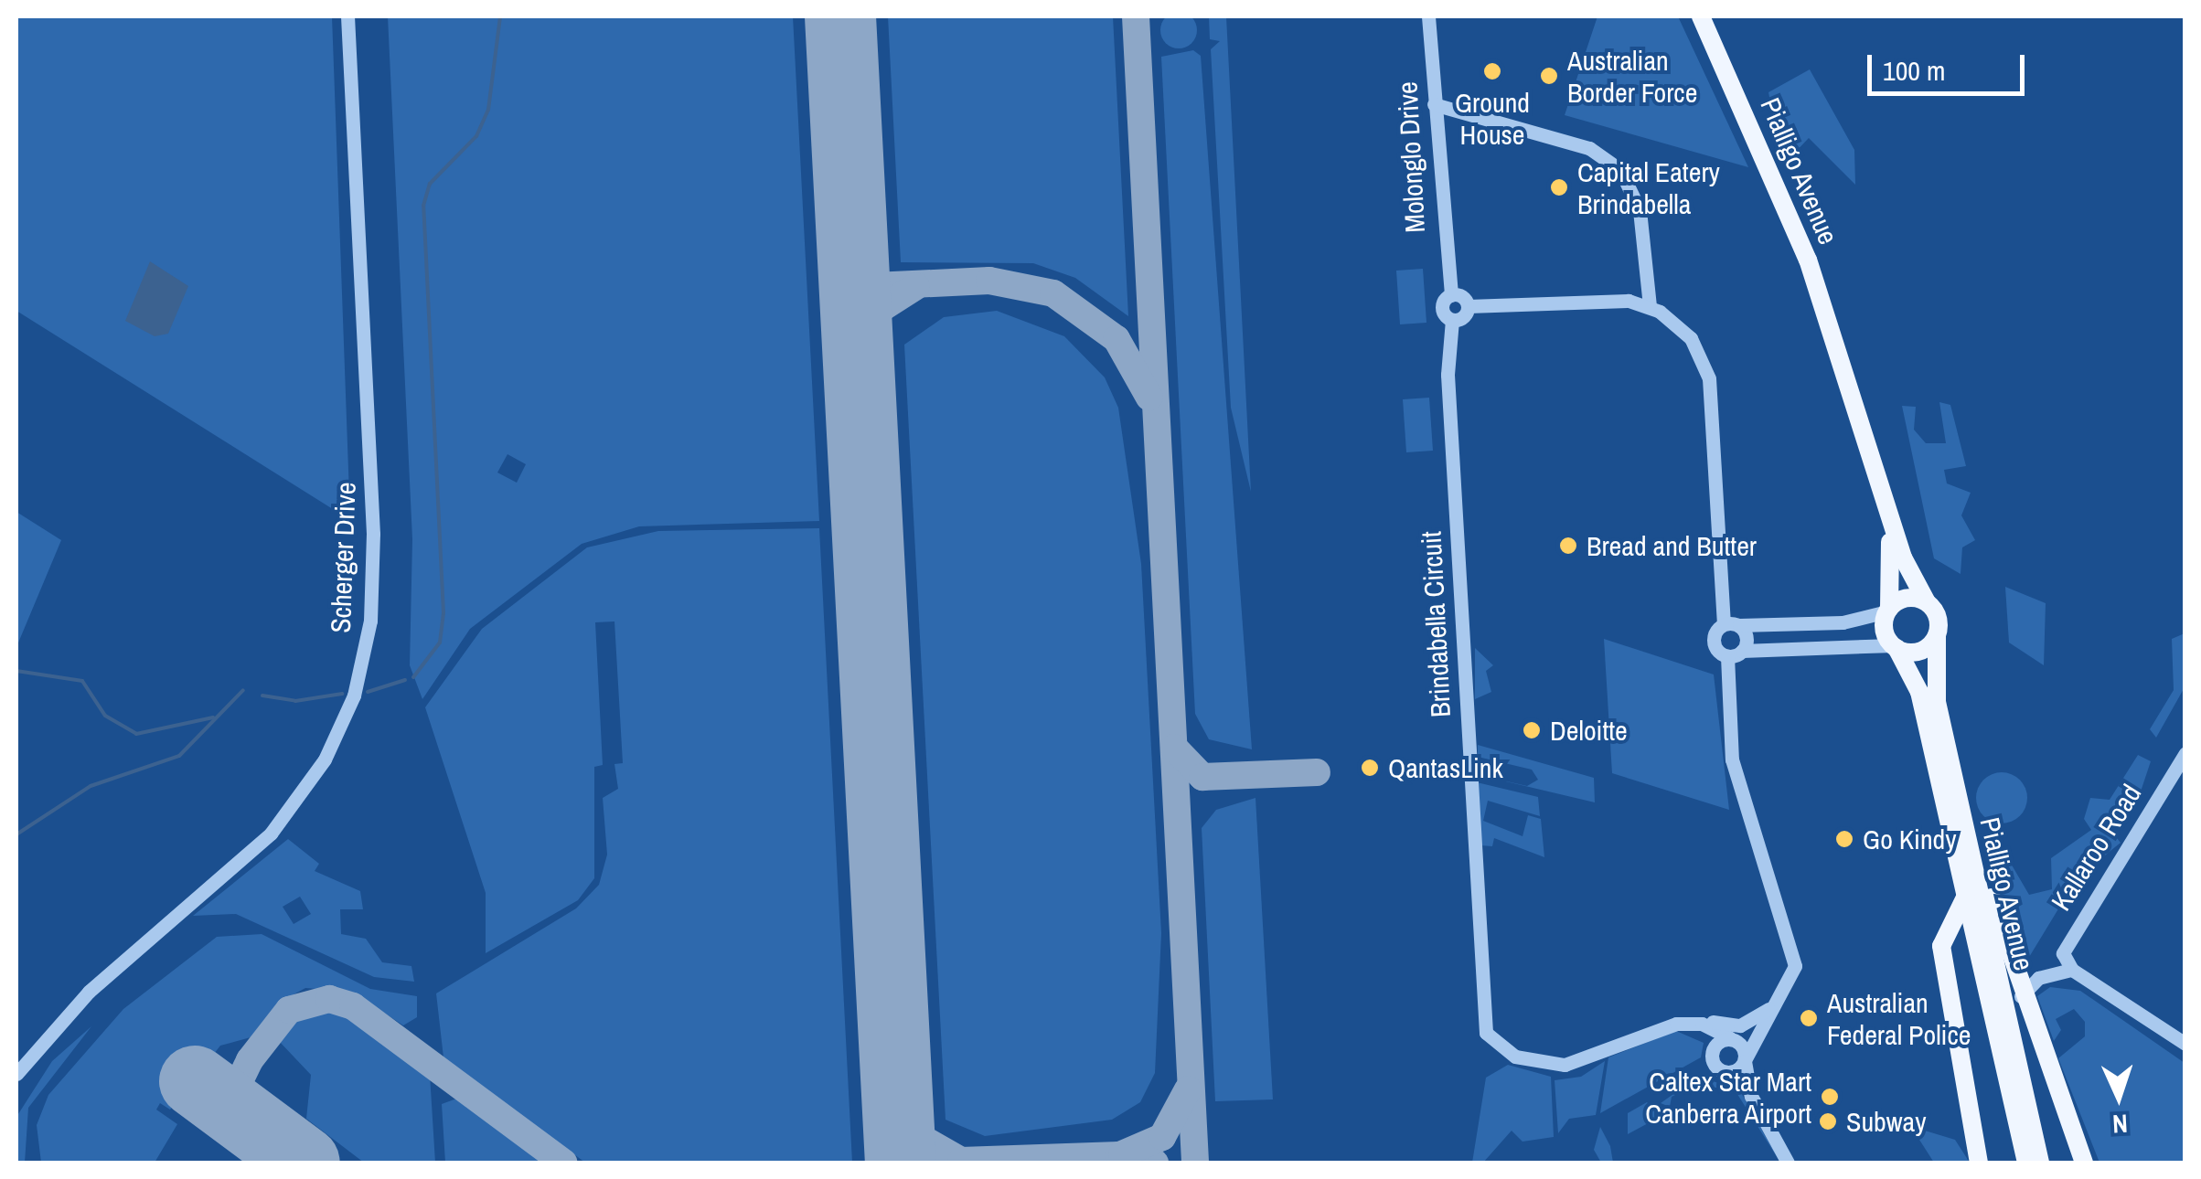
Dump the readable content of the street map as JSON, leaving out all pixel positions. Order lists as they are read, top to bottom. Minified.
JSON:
{"streets":{"main road":["Pialligo Avenue"],"street":["Molonglo Drive","Scherger Drive","Brindabella Circuit","Kallaroo Road"]},"crossings":[["Molonglo Drive","Brindabella Circuit"]],"places":["Ground House","Australian Border Force","Capital Eatery Brindabella","Bread and Butter","Deloitte","QantasLink","Go Kindy","Australian Federal Police","Caltex Star Mart Canberra Airport","Subway"],"scale_bar":"100 m","north":"bottom"}
